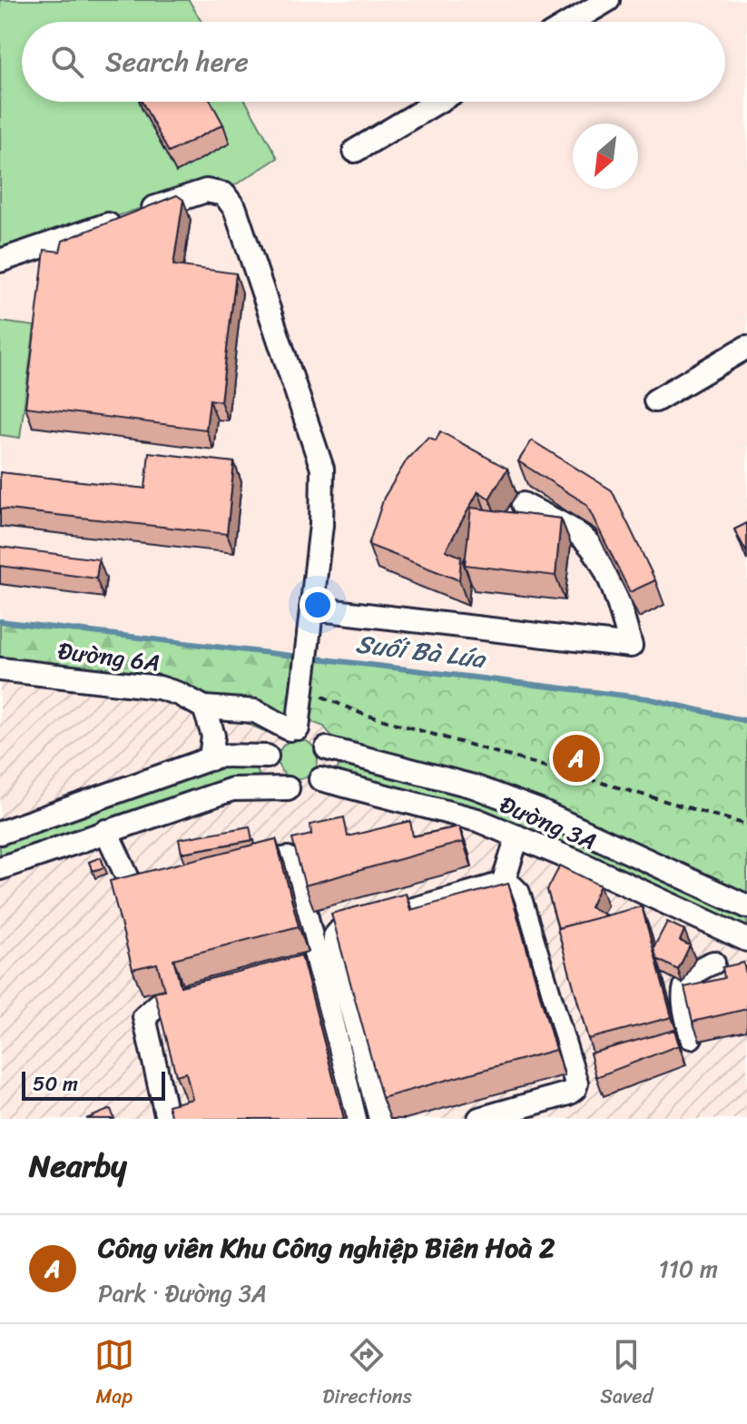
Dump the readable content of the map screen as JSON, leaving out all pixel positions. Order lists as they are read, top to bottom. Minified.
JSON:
{"streets":{"street":["Đường 6A","Đường 3A"]},"crossings":[["Đường 6A","Đường 3A"]],"water":["Suối Bà Lúa"],"scale_bar":"50 m","north":"bottom left","page":{"search":"Search here","pins":"A","scale":"50 m","heading":"Nearby","list":[{"mark":"A","name":"Công viên Khu Công nghiệp Biên Hoà 2","note":"Park · Đường 3A","value":"110 m"}],"nav":["Map","Directions","Saved"]}}
